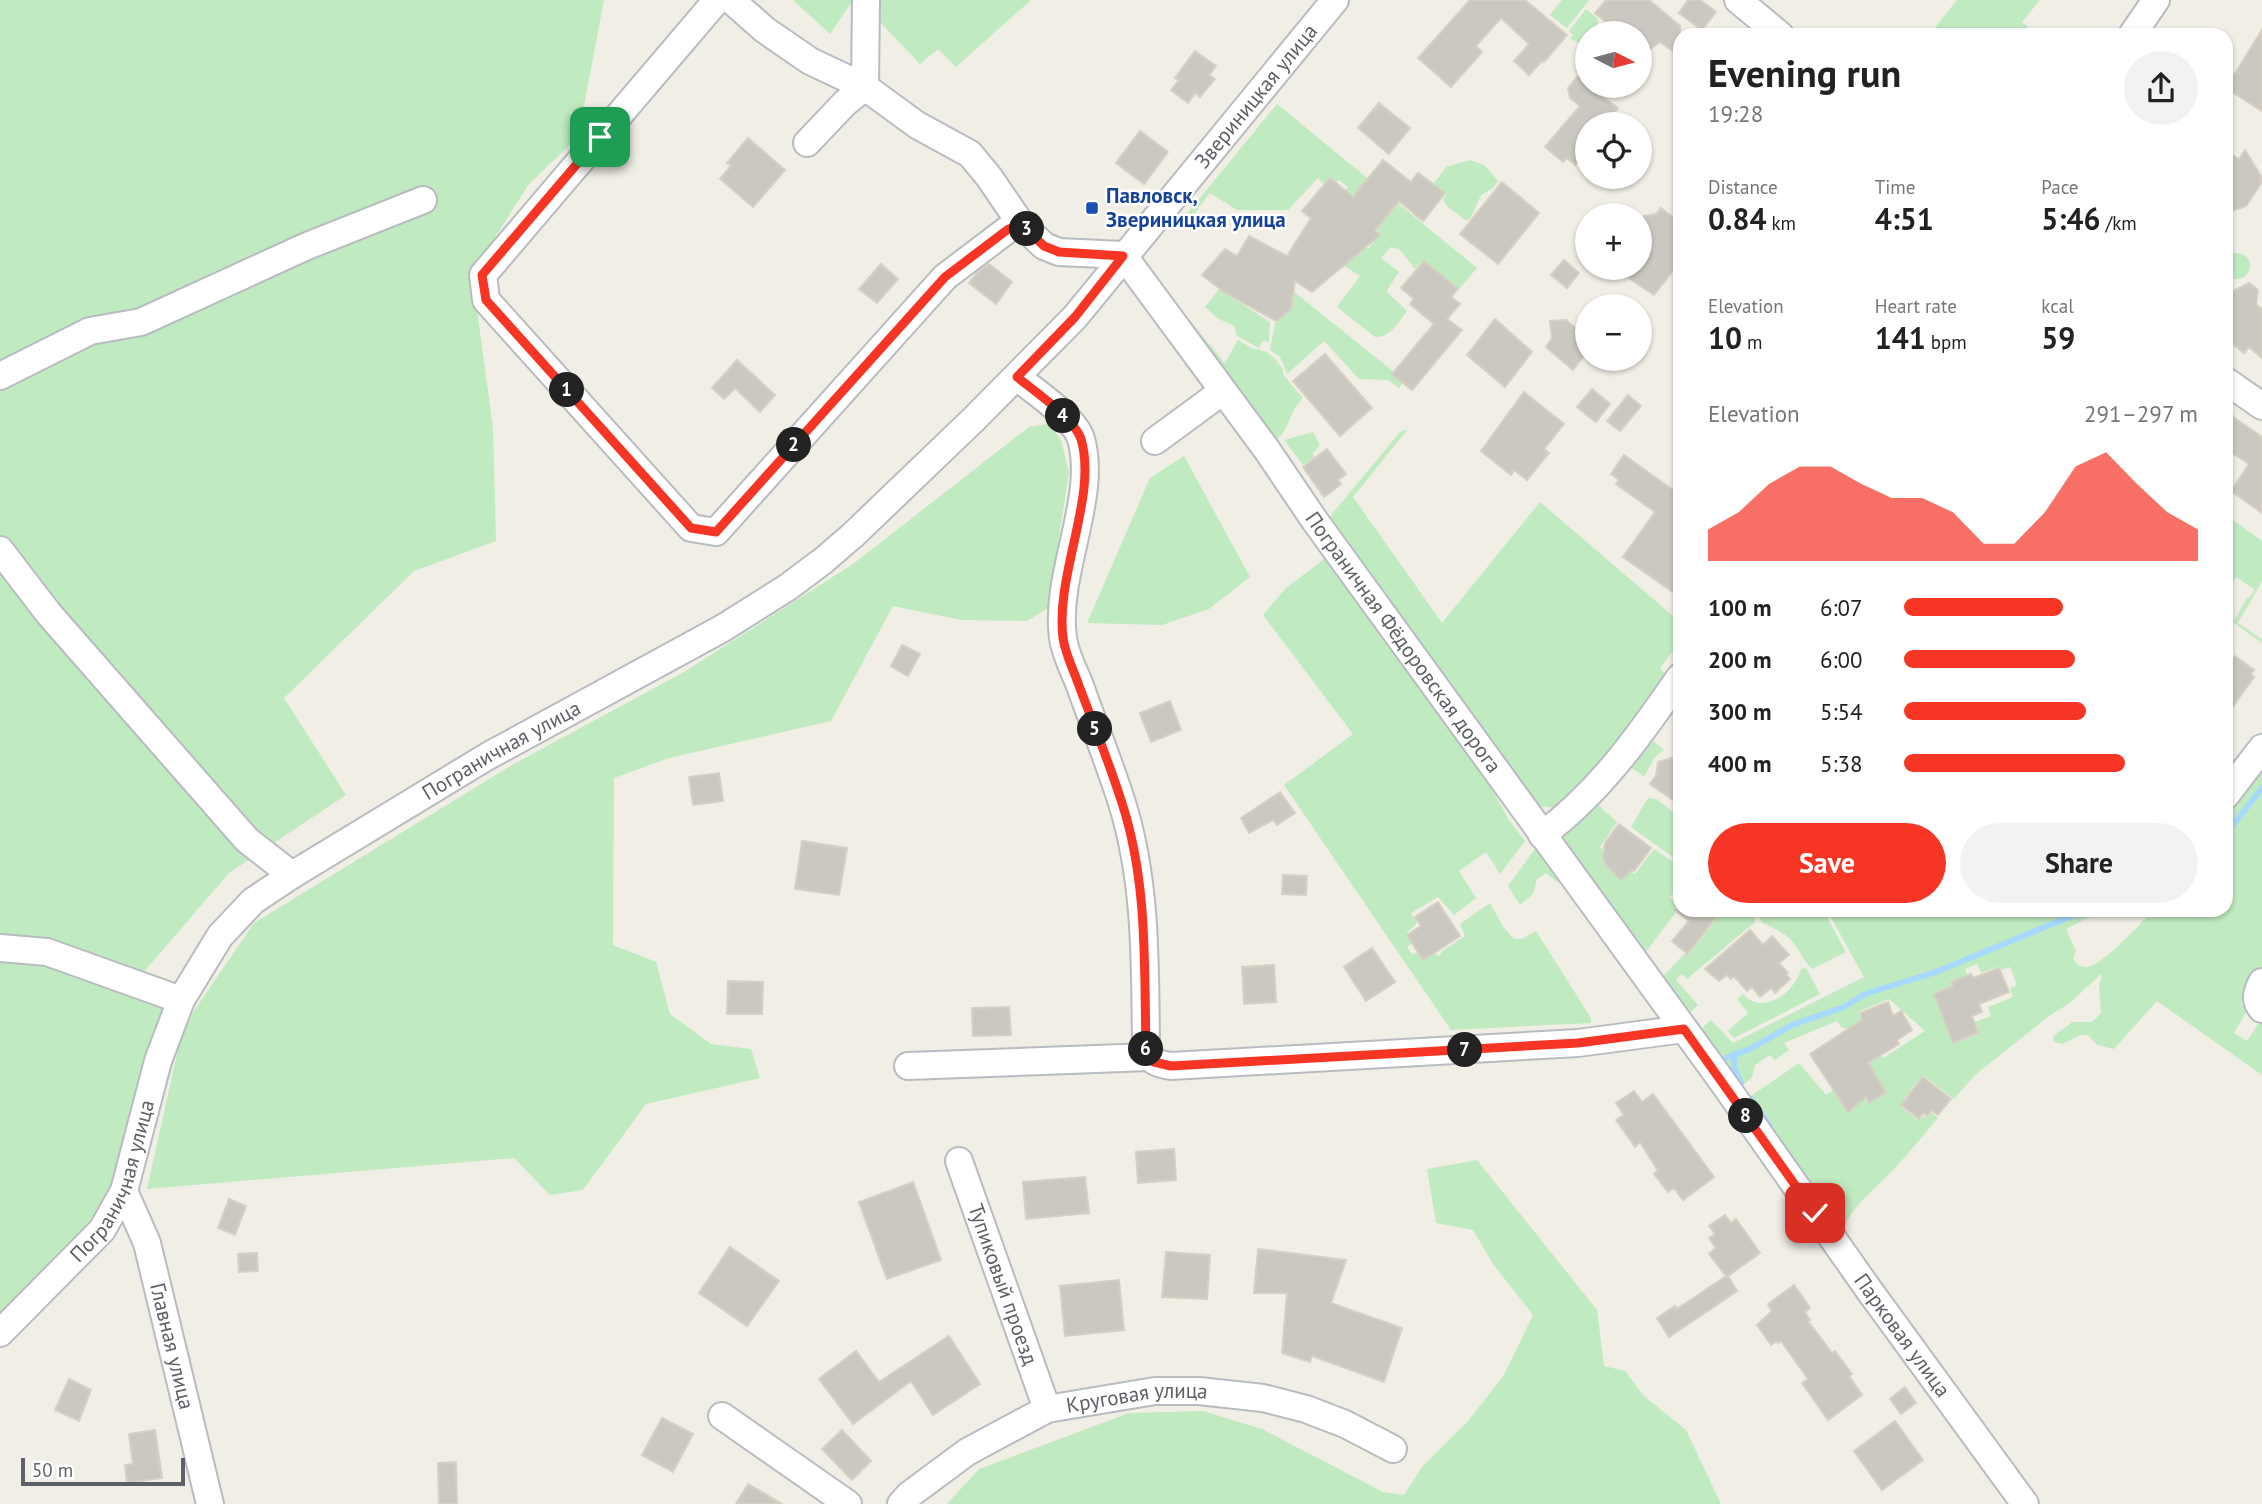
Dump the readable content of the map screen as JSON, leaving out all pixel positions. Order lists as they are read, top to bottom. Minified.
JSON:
{"streets":{"street":["Звериницкая улица","Пограничная Фёдоровская дорога","Пограничная улица","Тупиковый проезд","Парковая улица","Главная улица","Круговая улица"]},"crossings":[["Звериницкая улица","Пограничная Фёдоровская дорога"],["Звериницкая улица","Пограничная улица"],["Пограничная Фёдоровская дорога","Пограничная улица"],["Пограничная Фёдоровская дорога","Парковая улица"],["Пограничная улица","Главная улица"],["Тупиковый проезд","Круговая улица"]],"places":{"transit":["Павловск, Звериницкая улица"]},"scale_bar":"50 m","north":"right","page":{"map_buttons":["+","−"],"heading":["Evening run","19:28"],"stats":[["Distance","0.84 km"],["Time","4:51"],["Pace","5:46 /km"],["Elevation","10 m"],["Heart rate","141 bpm"],["kcal","59"]],"pins":["3","1","4","2","5","6","7","8"],"chart":["Elevation","291–297 m"],"list":[{"name":"100 m","note":"6:07"},{"name":"200 m","note":"6:00"},{"name":"300 m","note":"5:54"},{"name":"400 m","note":"5:38"}],"buttons":["Save","Share"],"scale":"50 m"}}
